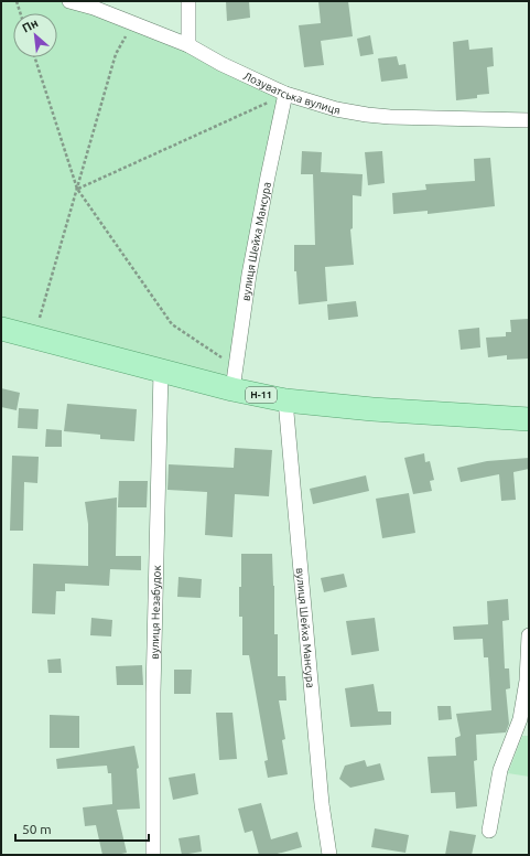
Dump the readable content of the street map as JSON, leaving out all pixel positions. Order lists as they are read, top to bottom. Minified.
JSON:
{"streets":{"main road":["Н-11"],"street":["Лозуватська вулиця","вулиця Шейха Мансура","вулиця Незабудок"]},"crossings":[["Лозуватська вулиця","вулиця Шейха Мансура"],["вулиця Шейха Мансура","Н-11"],["Н-11","вулиця Незабудок"]],"scale_bar":"50 m","north":"top left"}
